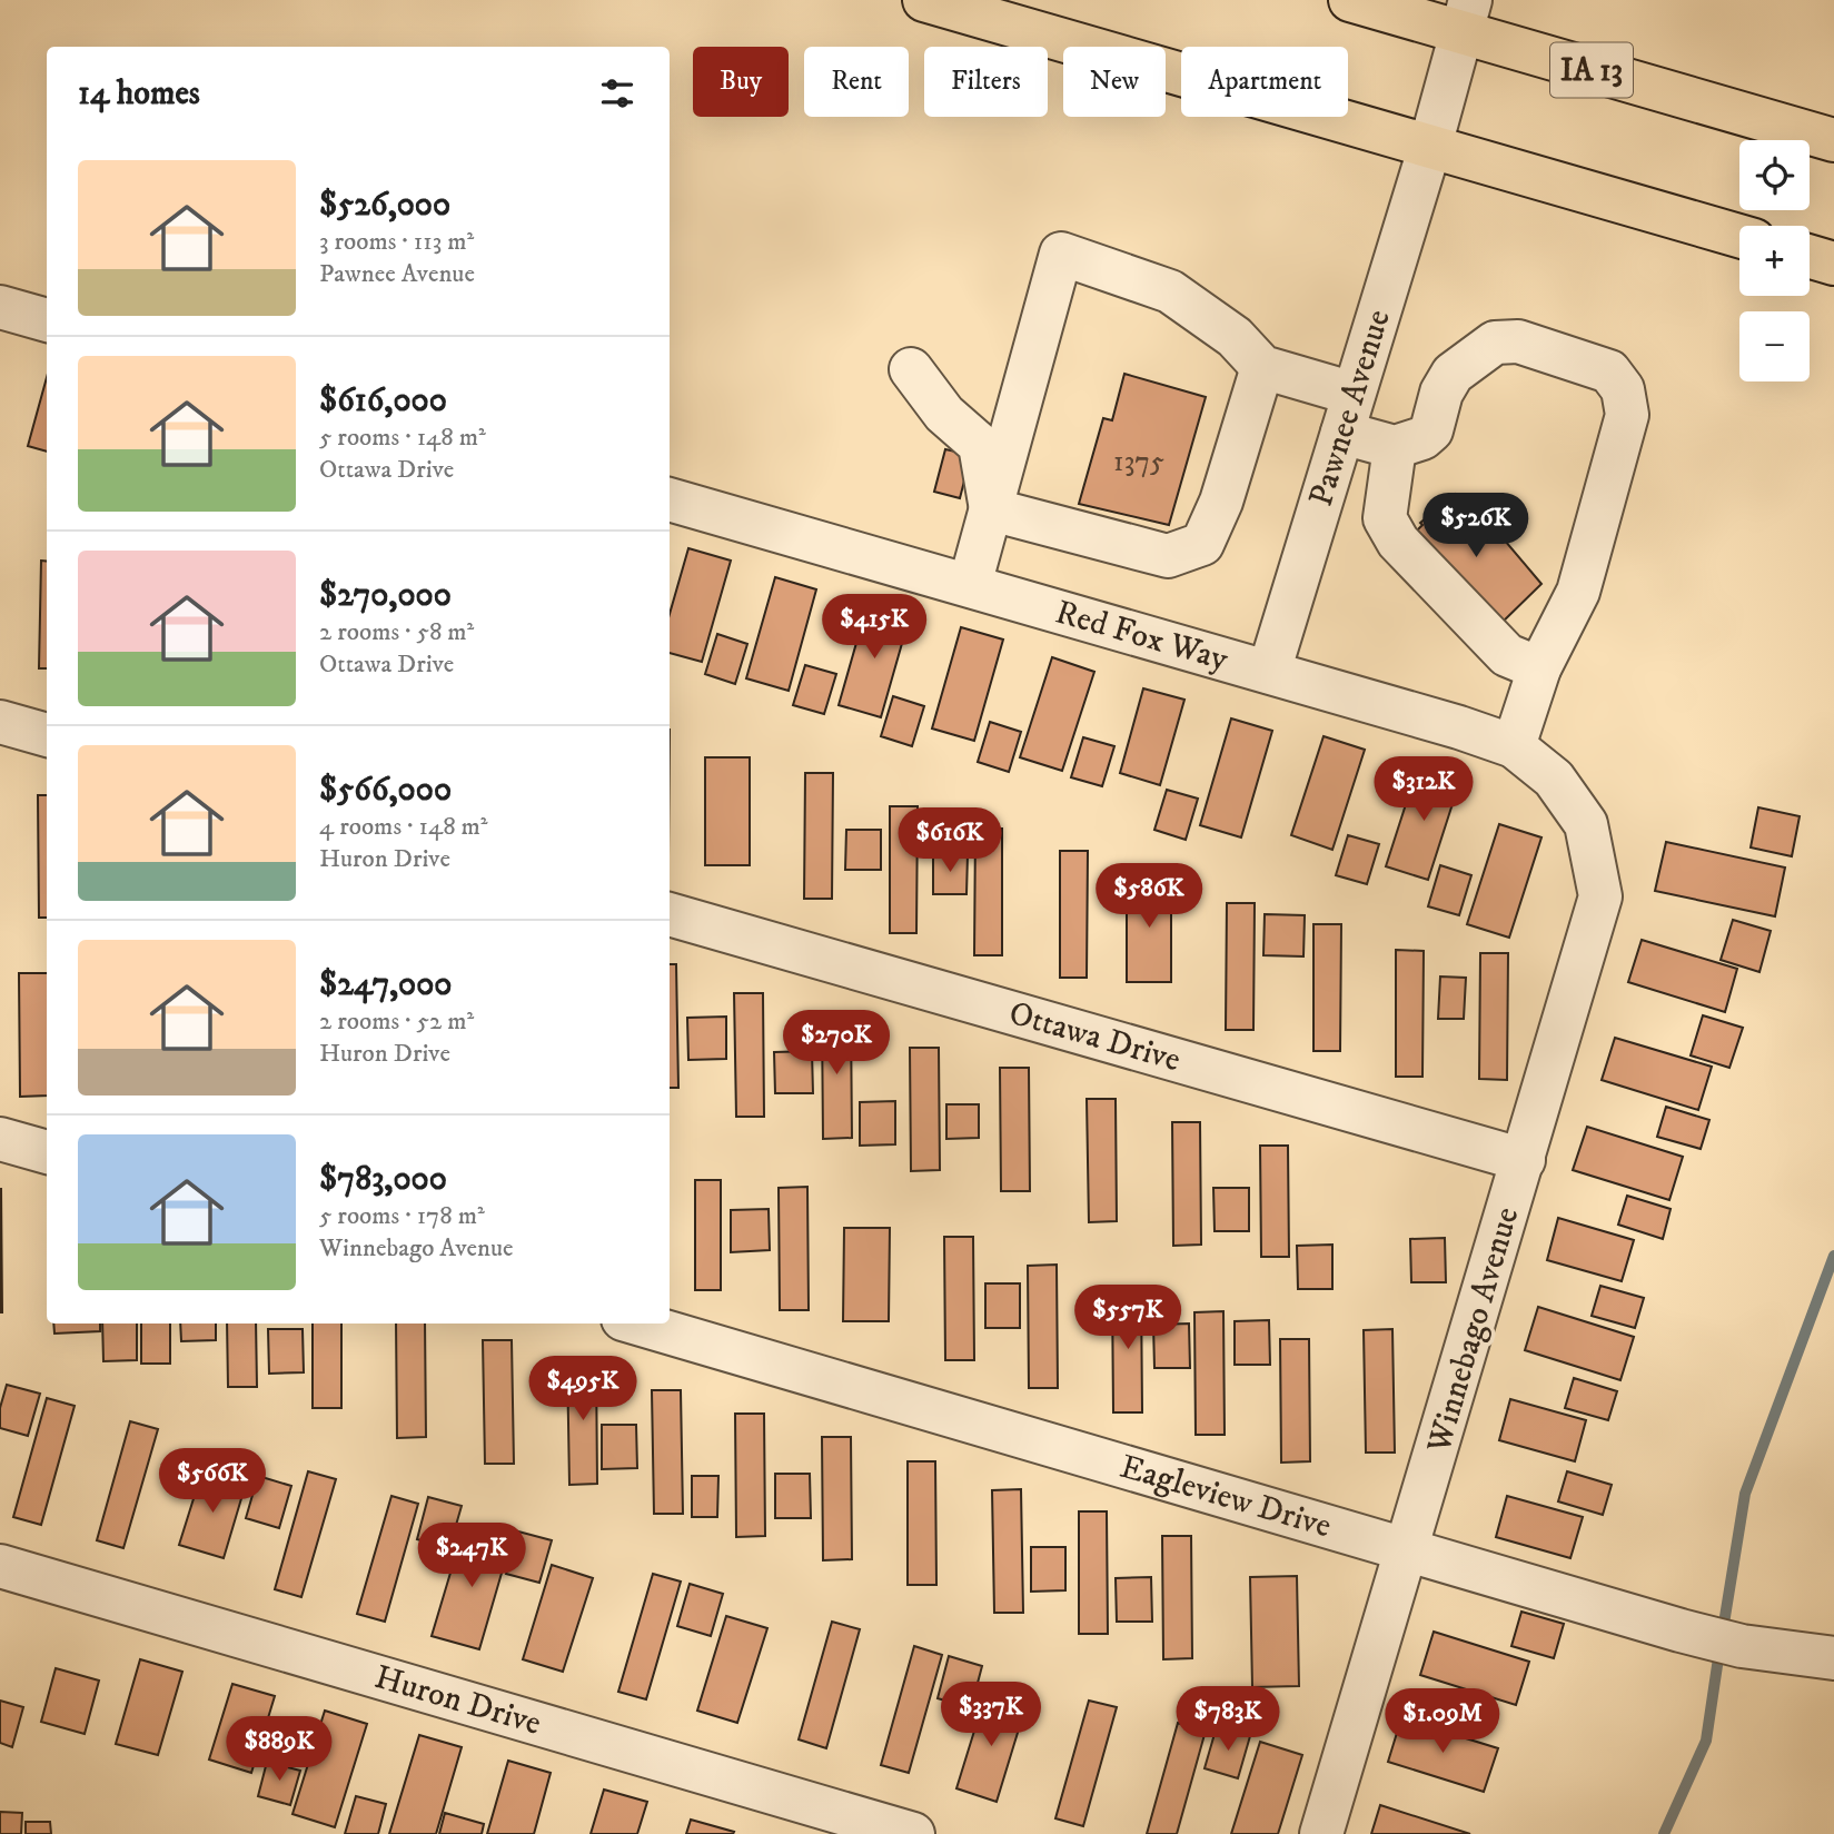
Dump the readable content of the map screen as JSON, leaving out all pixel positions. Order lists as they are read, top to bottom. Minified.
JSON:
{"streets":{"highway":["IA 13"],"street":["Pawnee Avenue","Red Fox Way","Ottawa Drive","Winnebago Avenue","Eagleview Drive","Huron Drive"]},"crossings":[["IA 13","Pawnee Avenue"],["Pawnee Avenue","Red Fox Way"],["Red Fox Way","Winnebago Avenue"],["Ottawa Drive","Winnebago Avenue"],["Winnebago Avenue","Eagleview Drive"]],"house_numbers":["1375"],"page":{"chip":["Buy","Rent","Filters","New","Apartment"],"heading":"14 homes","map_buttons":["+","−"],"list":[{"name":"$526,000","note":"3 rooms · 113 m² · Pawnee Avenue"},{"name":"$616,000","note":"5 rooms · 148 m² · Ottawa Drive"},{"name":"$270,000","note":"2 rooms · 58 m² · Ottawa Drive"},{"name":"$566,000","note":"4 rooms · 148 m² · Huron Drive"},{"name":"$247,000","note":"2 rooms · 52 m² · Huron Drive"},{"name":"$783,000","note":"5 rooms · 178 m² · Winnebago Avenue"}],"price":["$526K","$415K","$312K","$616K","$586K","$270K","$557K","$495K","$566K","$247K","$337K","$783K","$1.09M","$889K"]}}
